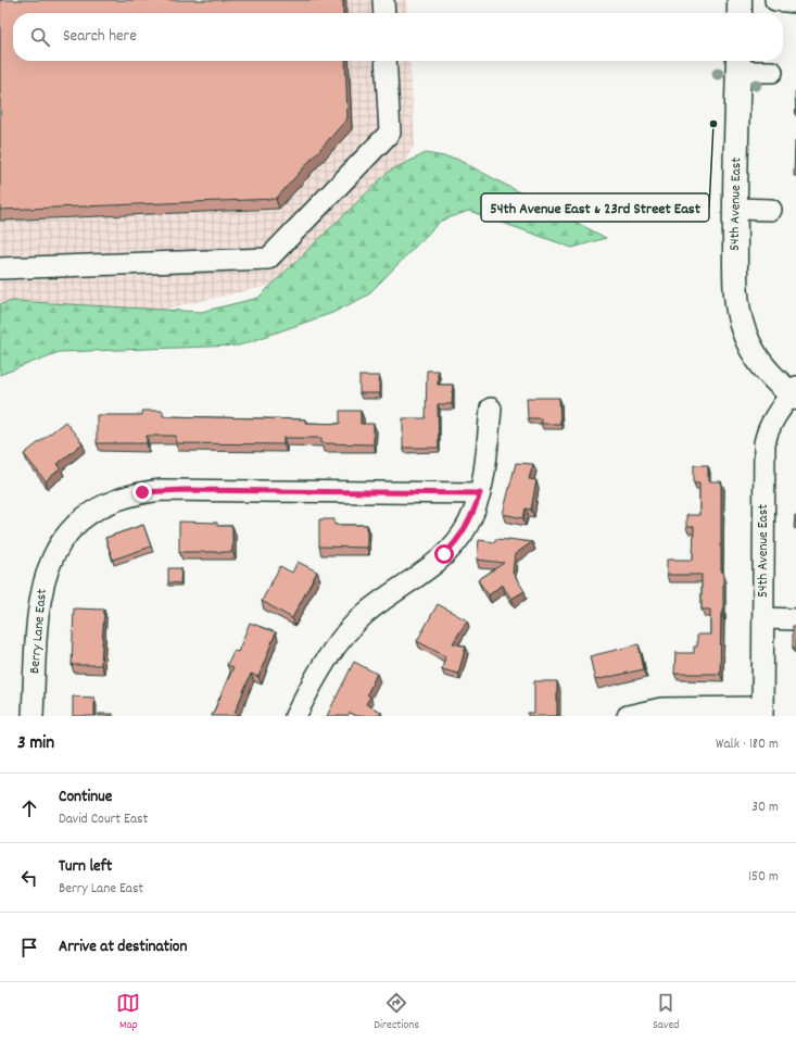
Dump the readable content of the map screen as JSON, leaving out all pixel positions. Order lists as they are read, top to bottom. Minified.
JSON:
{"streets":{"main road":["54th Avenue East"],"street":["Berry Lane East"]},"places":["54th Avenue East & 23rd Street East"],"page":{"search":"Search here","heading":["3 min","Walk · 180 m"],"list":[["Continue","David Court East","30 m"],["Turn left","Berry Lane East","150 m"],"Arrive at destination"],"nav":["Map","Directions","Saved"]}}
